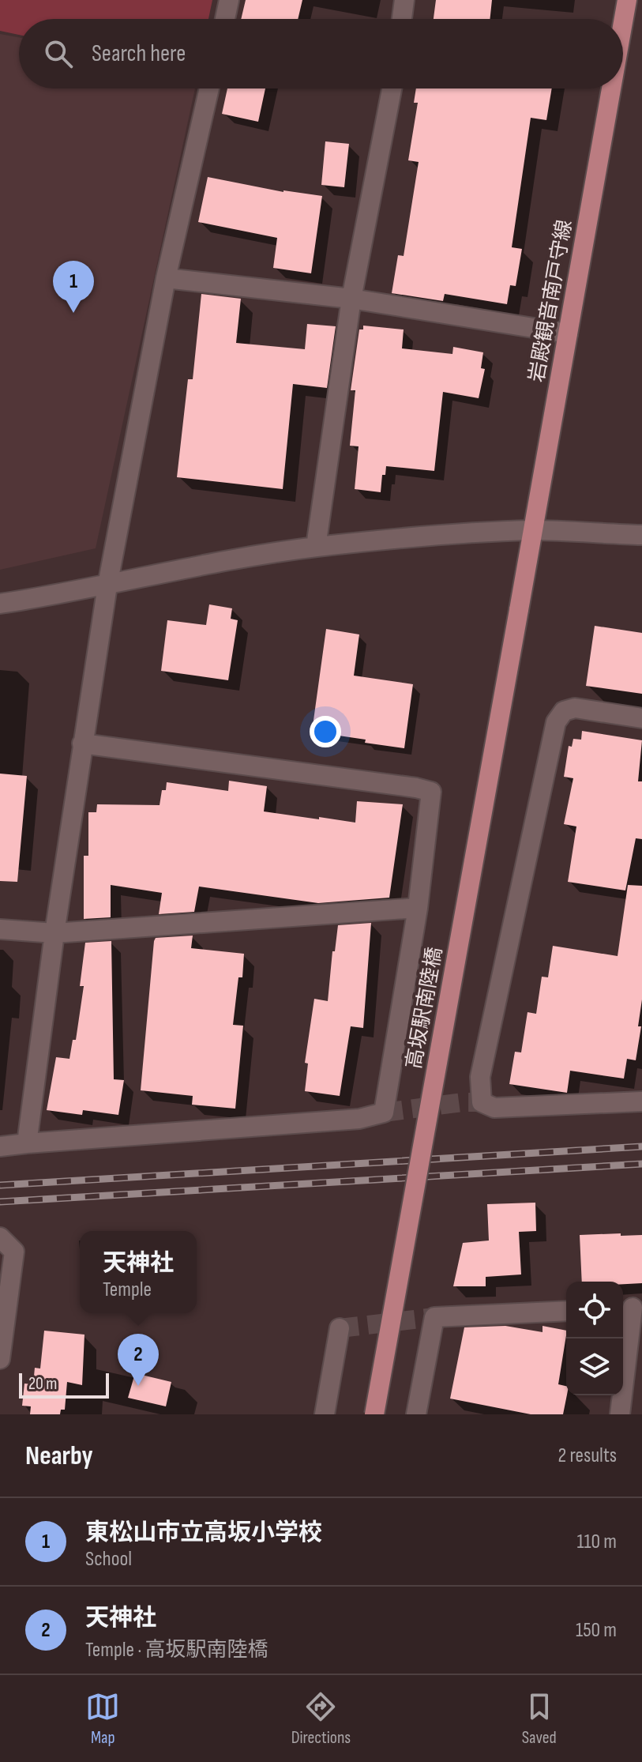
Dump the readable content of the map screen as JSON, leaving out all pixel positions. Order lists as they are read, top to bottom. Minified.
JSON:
{"streets":{"main road":["岩殿観音南戸守線","高坂駅南陸橋"]},"crossings":[["岩殿観音南戸守線","高坂駅南陸橋"]],"scale_bar":"20 m","page":{"search":"Search here","pins":["1","2"],"popup":["天神社","Temple"],"scale":"20 m","heading":["Nearby","2 results"],"list":[{"mark":"1","name":"東松山市立高坂小学校","note":"School","value":"110 m"},{"mark":"2","name":"天神社","note":"Temple · 高坂駅南陸橋","value":"150 m"}],"nav":["Map","Directions","Saved"]}}
